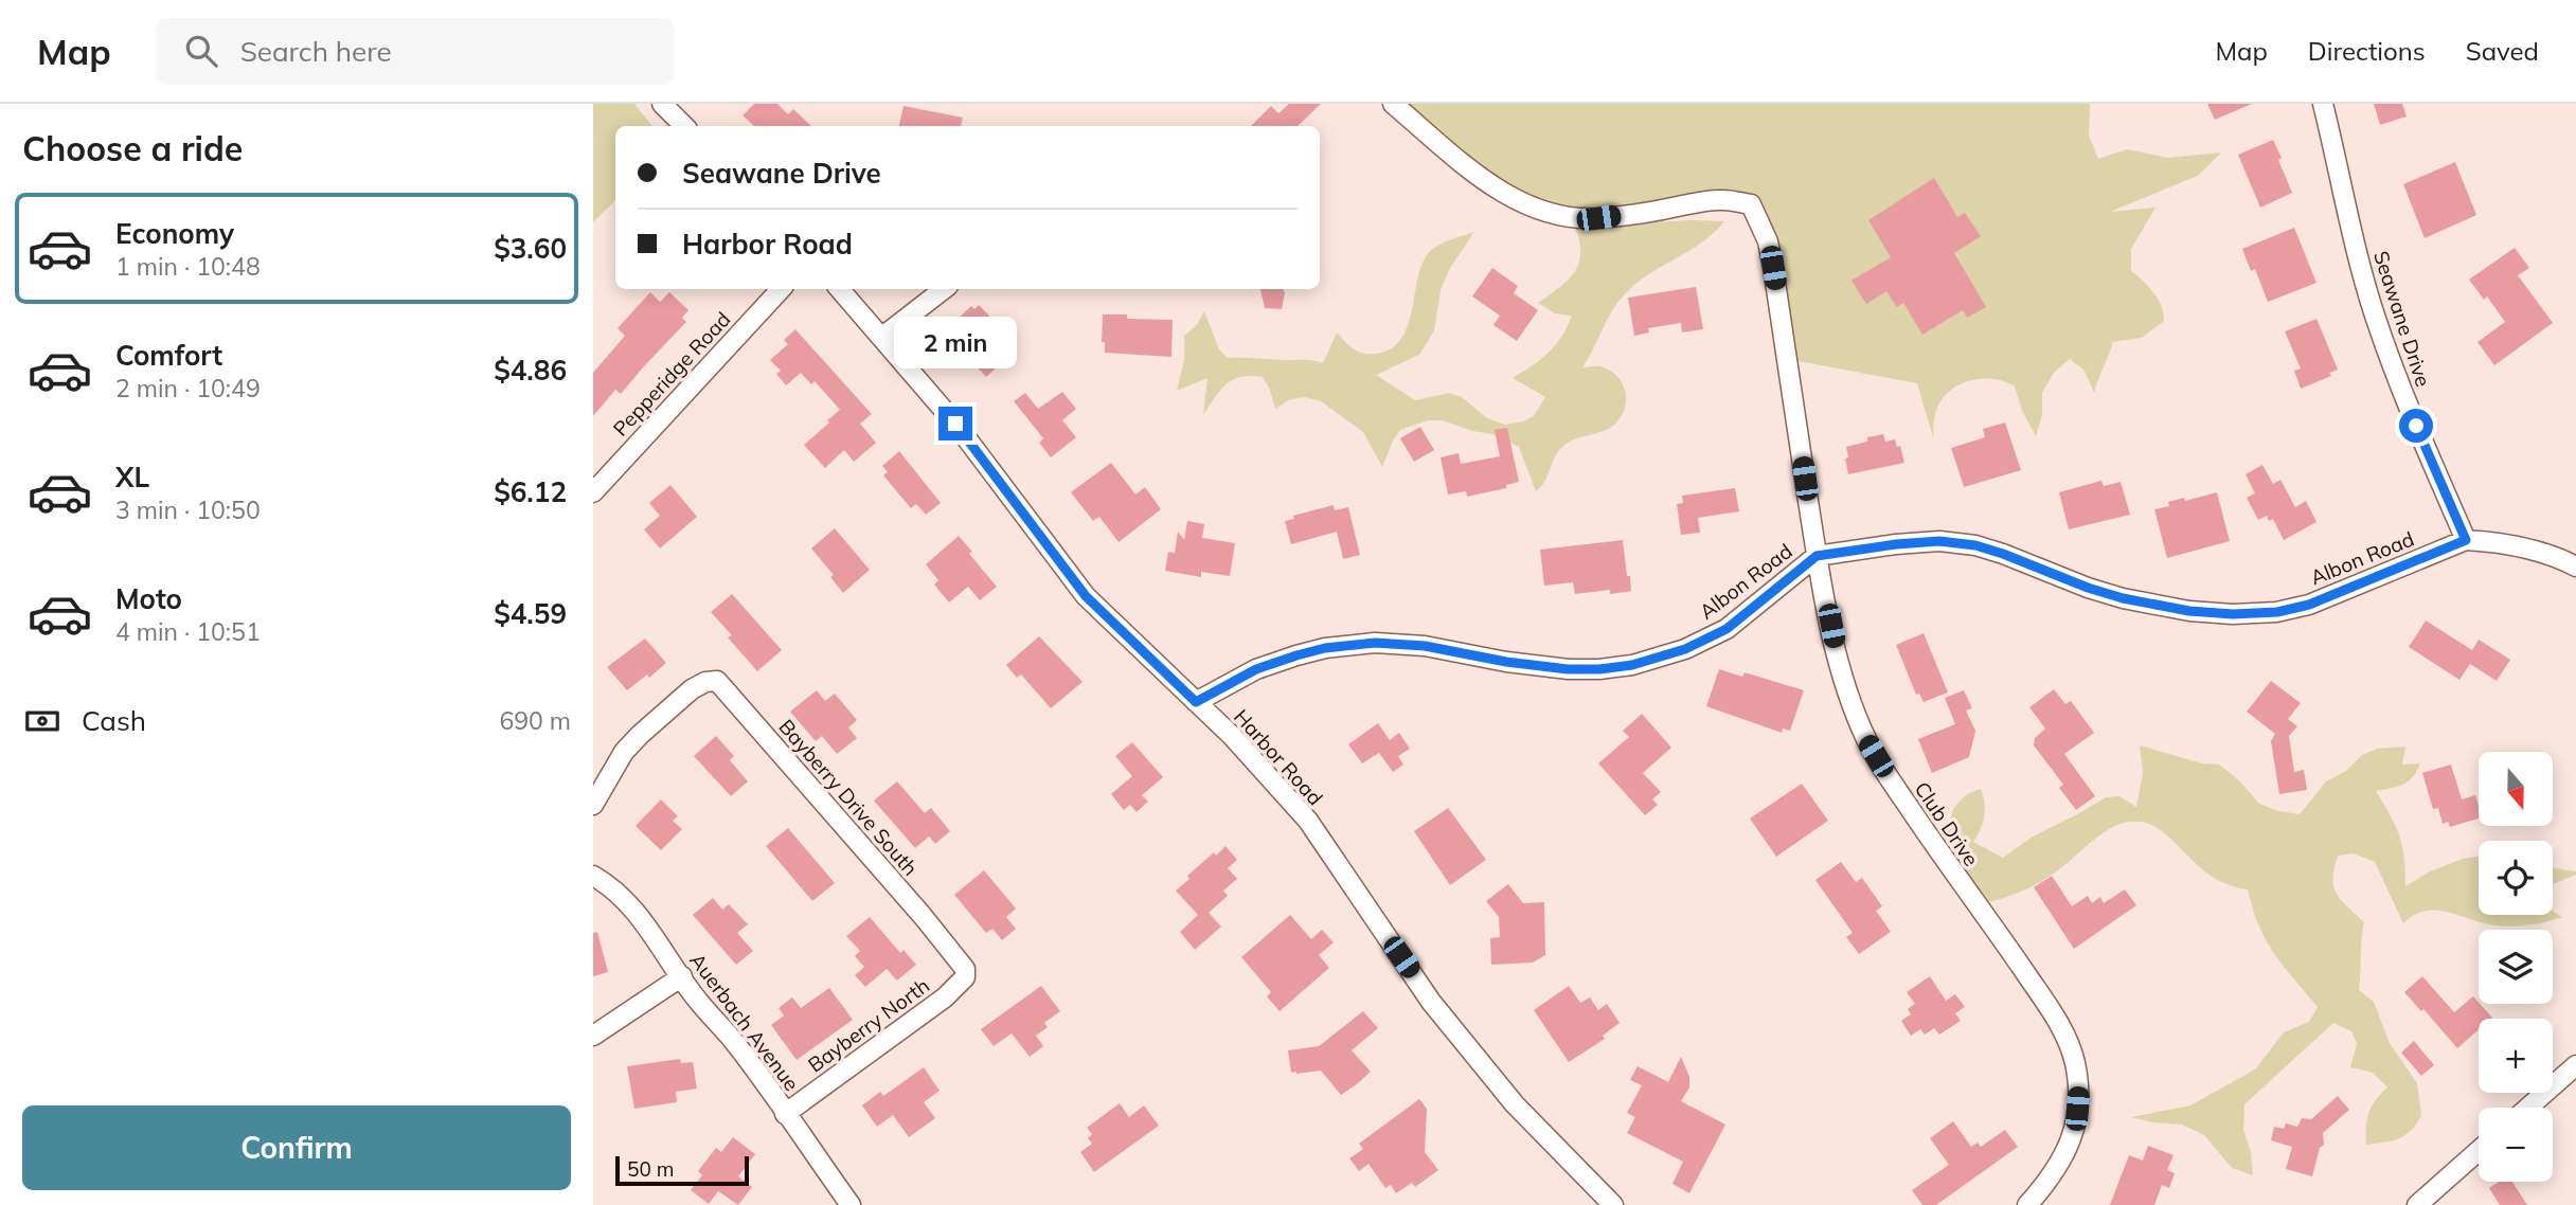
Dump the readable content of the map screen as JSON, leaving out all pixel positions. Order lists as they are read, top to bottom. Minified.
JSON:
{"streets":{"street":["Seawane Drive","Pepperidge Road","Albon Road","Harbor Road","Bayberry Drive South","Club Drive","Auerbach Avenue","Bayberry North"]},"crossings":[["Seawane Drive","Albon Road"],["Albon Road","Harbor Road"],["Albon Road","Club Drive"],["Bayberry Drive South","Bayberry North"],["Auerbach Avenue","Bayberry North"]],"scale_bar":"50 m","north":"bottom","page":{"header":"Map","search":"Search here","nav":["Map","Directions","Saved"],"heading":"Choose a ride","banner":["Seawane Drive","Harbor Road"],"list":[{"name":"Economy","note":"1 min · 10:48","value":"$3.60"},{"name":"Comfort","note":"2 min · 10:49","value":"$4.86"},{"name":"XL","note":"3 min · 10:50","value":"$6.12"},{"name":"Moto","note":"4 min · 10:51","value":"$4.59"}],"bubble":"2 min","pay":["Cash","690 m"],"map_buttons":["+","−"],"buttons":"Confirm","scale":"50 m"}}
